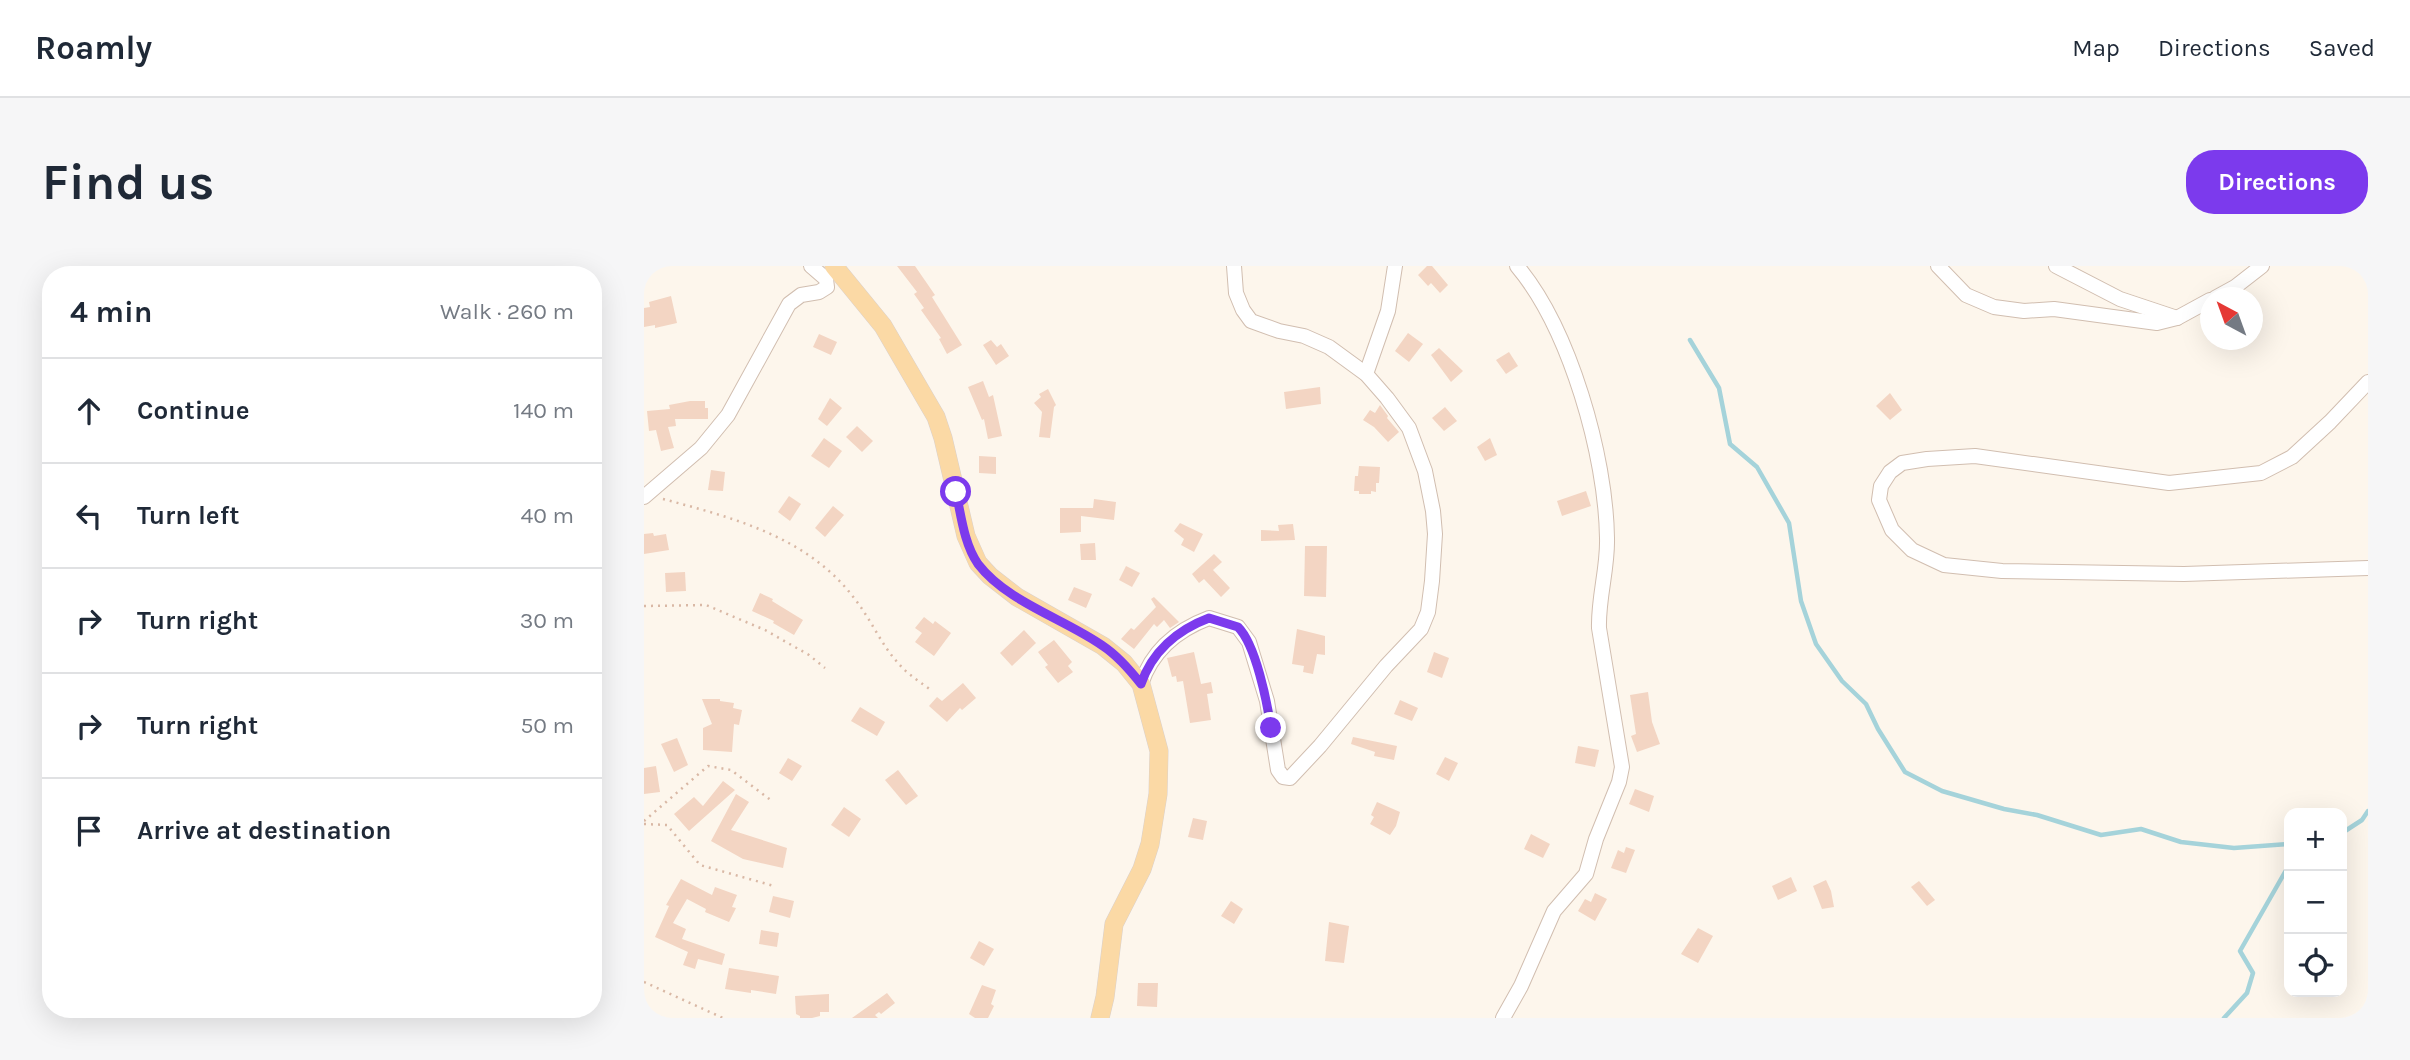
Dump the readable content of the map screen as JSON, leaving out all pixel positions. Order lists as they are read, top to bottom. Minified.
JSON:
{"north":"top left","page":{"header":"Roamly","nav":["Map","Directions","Saved"],"buttons":"Directions","title":"Find us","heading":["4 min","Walk · 260 m"],"list":[["Continue","140 m"],["Turn left","40 m"],["Turn right","30 m"],["Turn right","50 m"],"Arrive at destination"],"map_buttons":["+","−"]}}
